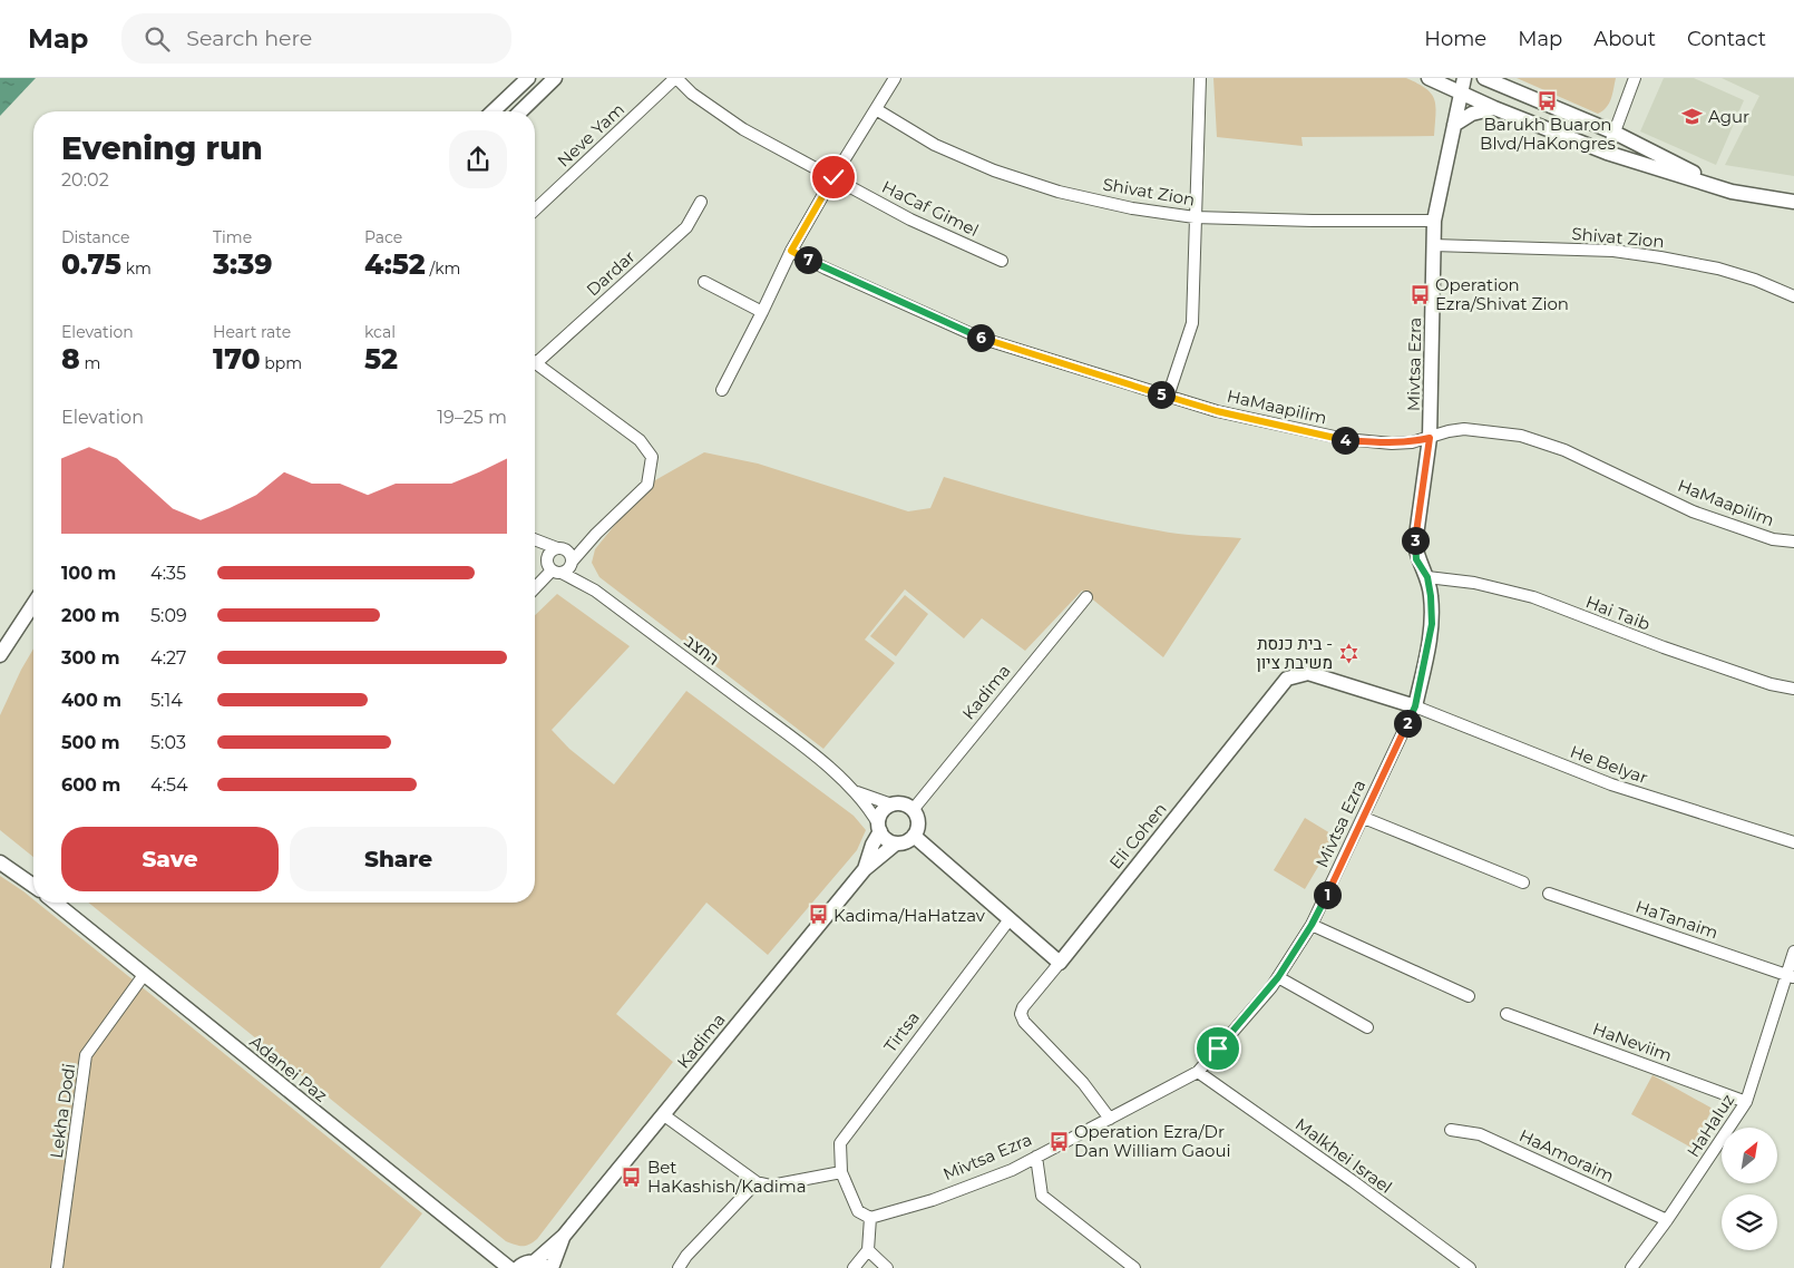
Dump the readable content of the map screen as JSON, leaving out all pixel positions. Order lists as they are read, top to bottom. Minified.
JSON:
{"streets":{"street":["Neve Yam","Shivat Zion","HaCaf Gimel","Dardar","Mivtsa Ezra","HaMaapilim","Hai Taib","Kadima","He BeIyar","Eli Cohen","HaTanaim","Tirtsa","HaNeviim","Adanei Paz","Lekha Dodi","HaHaluz","Malkhei Israel","HaAmoraim"]},"crossings":[["Neve Yam","HaCaf Gimel"],["Shivat Zion","Mivtsa Ezra"],["Mivtsa Ezra","HaMaapilim"],["Mivtsa Ezra","Hai Taib"],["Mivtsa Ezra","He BeIyar"],["Mivtsa Ezra","Eli Cohen"],["Mivtsa Ezra","Malkhei Israel"],["He BeIyar","Eli Cohen"],["HaTanaim","HaHaluz"],["HaNeviim","HaHaluz"],["Adanei Paz","Lekha Dodi"],["HaHaluz","HaAmoraim"]],"places":{"bus stop":["Barukh Buaron Blvd/HaKongres","Operation Ezra/Shivat Zion","Kadima/HaHatzav","Operation Ezra/Dr Dan William Gaoui","Bet HaKashish/Kadima"],"school or university":["Agur"],"synagogue":["בית כנסת - משיבת ציון"]},"north":"top right","page":{"header":"Map","search":"Search here","nav":["Home","Map","About","Contact"],"heading":["Evening run","20:02"],"stats":[["Distance","0.75 km"],["Time","3:39"],["Pace","4:52 /km"],["Elevation","8 m"],["Heart rate","170 bpm"],["kcal","52"]],"pins":["7","6","5","4","3","2","1"],"chart":["Elevation","19–25 m"],"list":[{"name":"100 m","note":"4:35"},{"name":"200 m","note":"5:09"},{"name":"300 m","note":"4:27"},{"name":"400 m","note":"5:14"},{"name":"500 m","note":"5:03"},{"name":"600 m","note":"4:54"}],"buttons":["Save","Share"]}}
